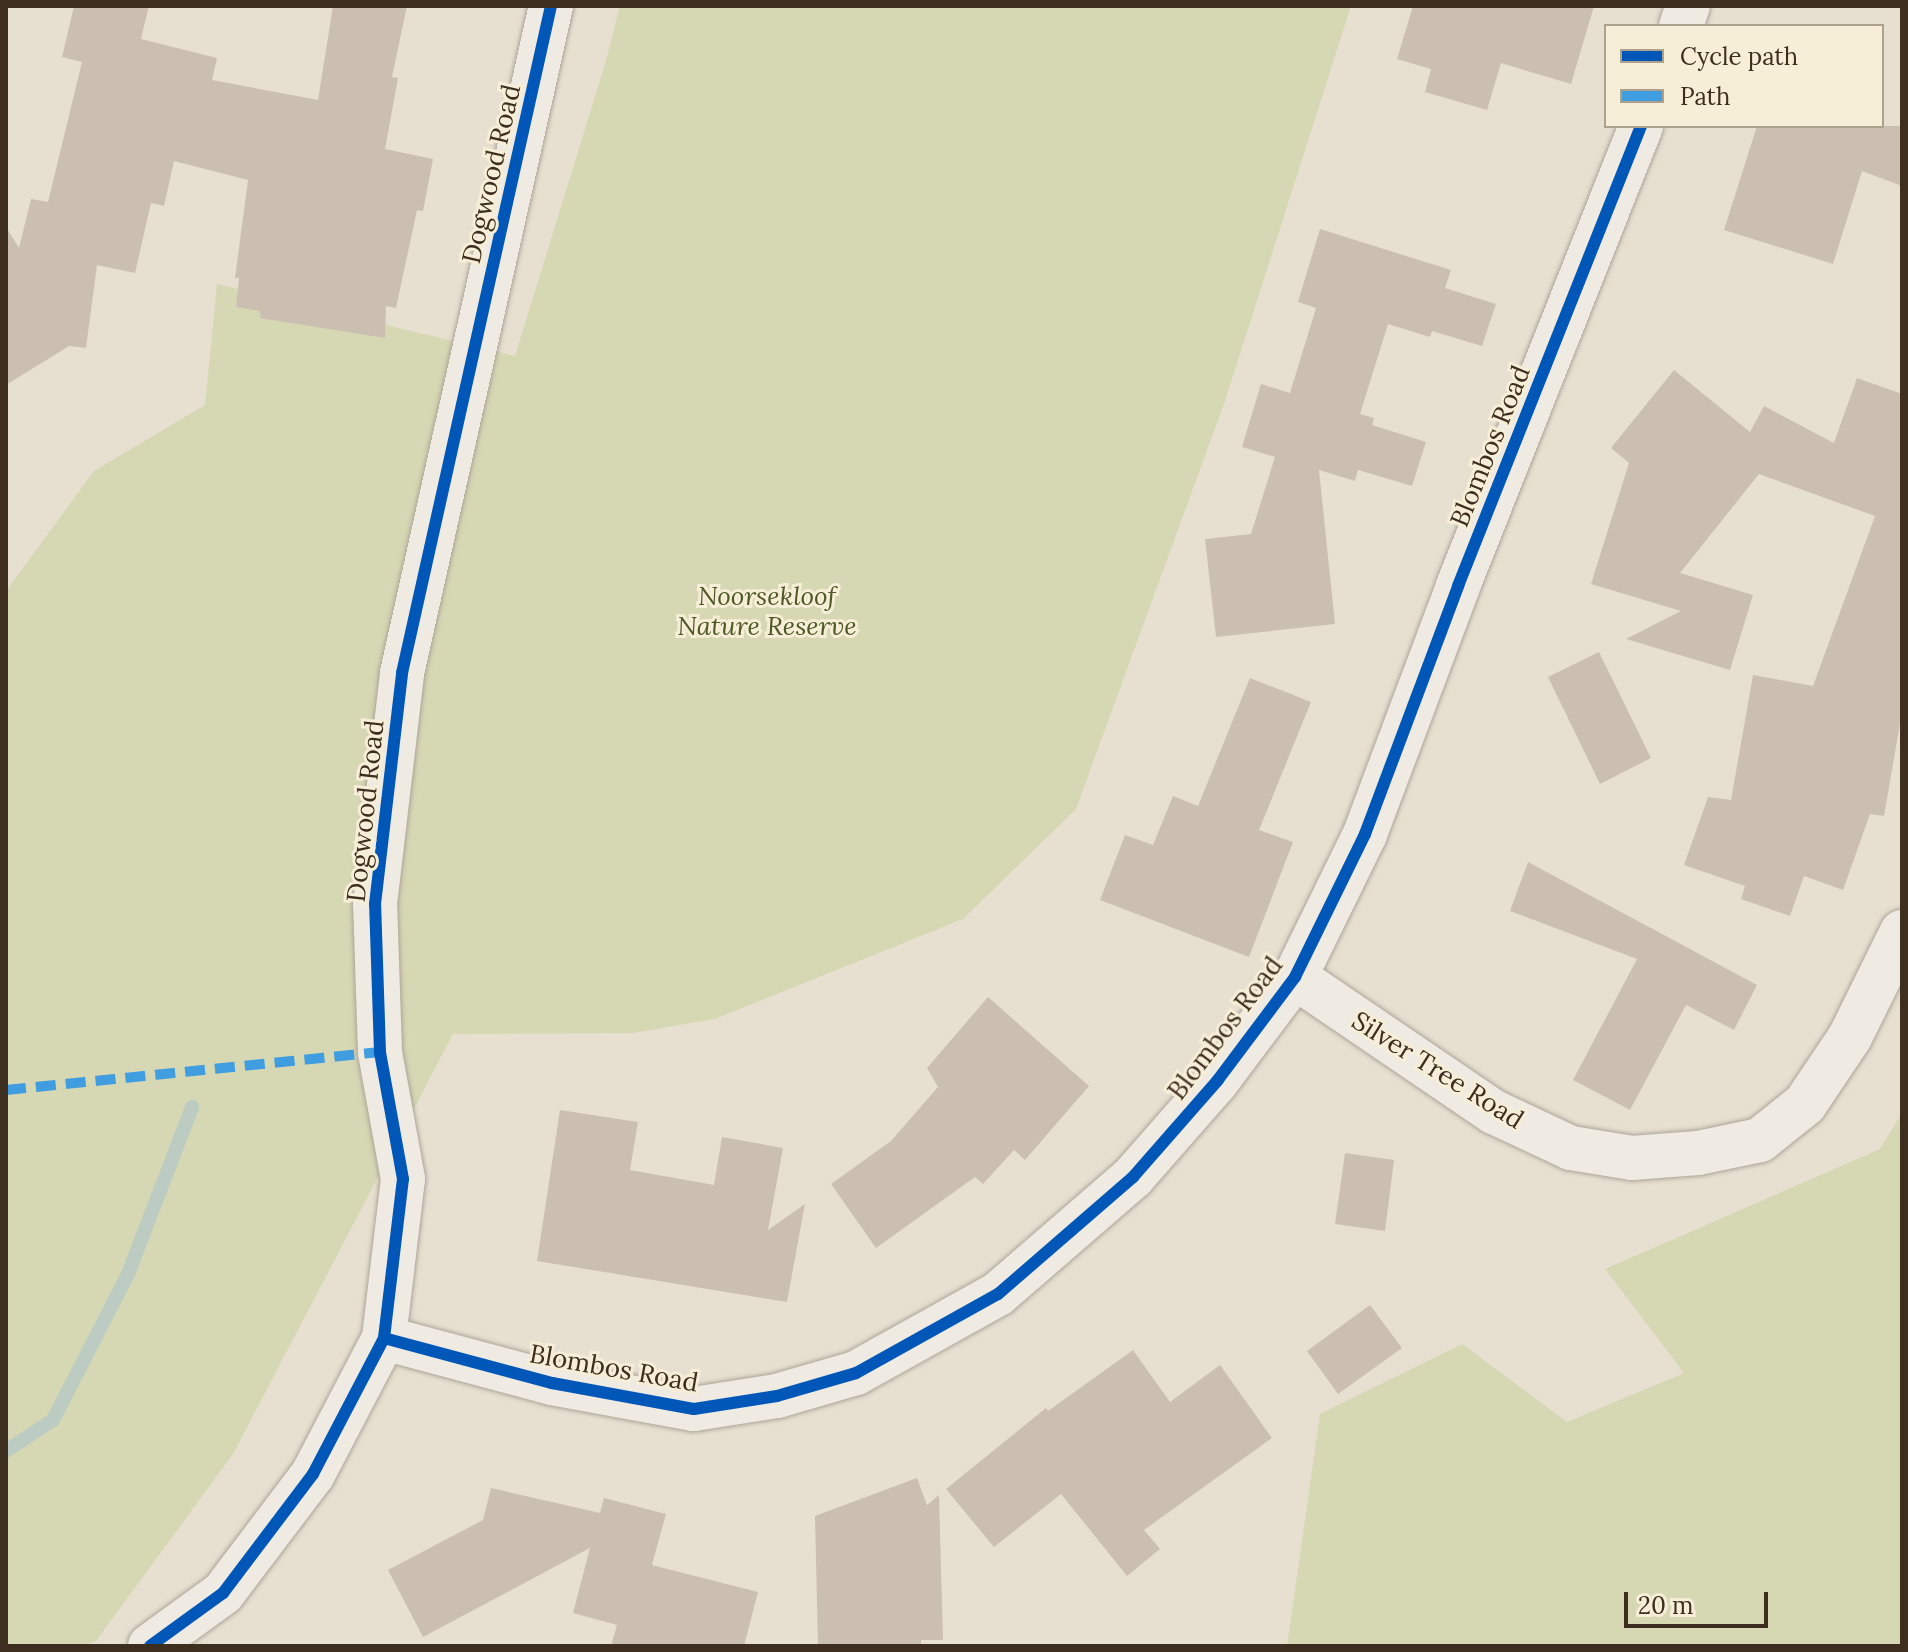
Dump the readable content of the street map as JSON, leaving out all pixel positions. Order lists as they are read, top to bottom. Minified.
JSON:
{"streets":{"street":["Dogwood Road","Blombos Road","Silver Tree Road"]},"crossings":[["Dogwood Road","Blombos Road"],["Blombos Road","Silver Tree Road"]],"parks":["Noorsekloof Nature Reserve"],"legend":["Cycle path","Path"],"scale_bar":"20 m"}
